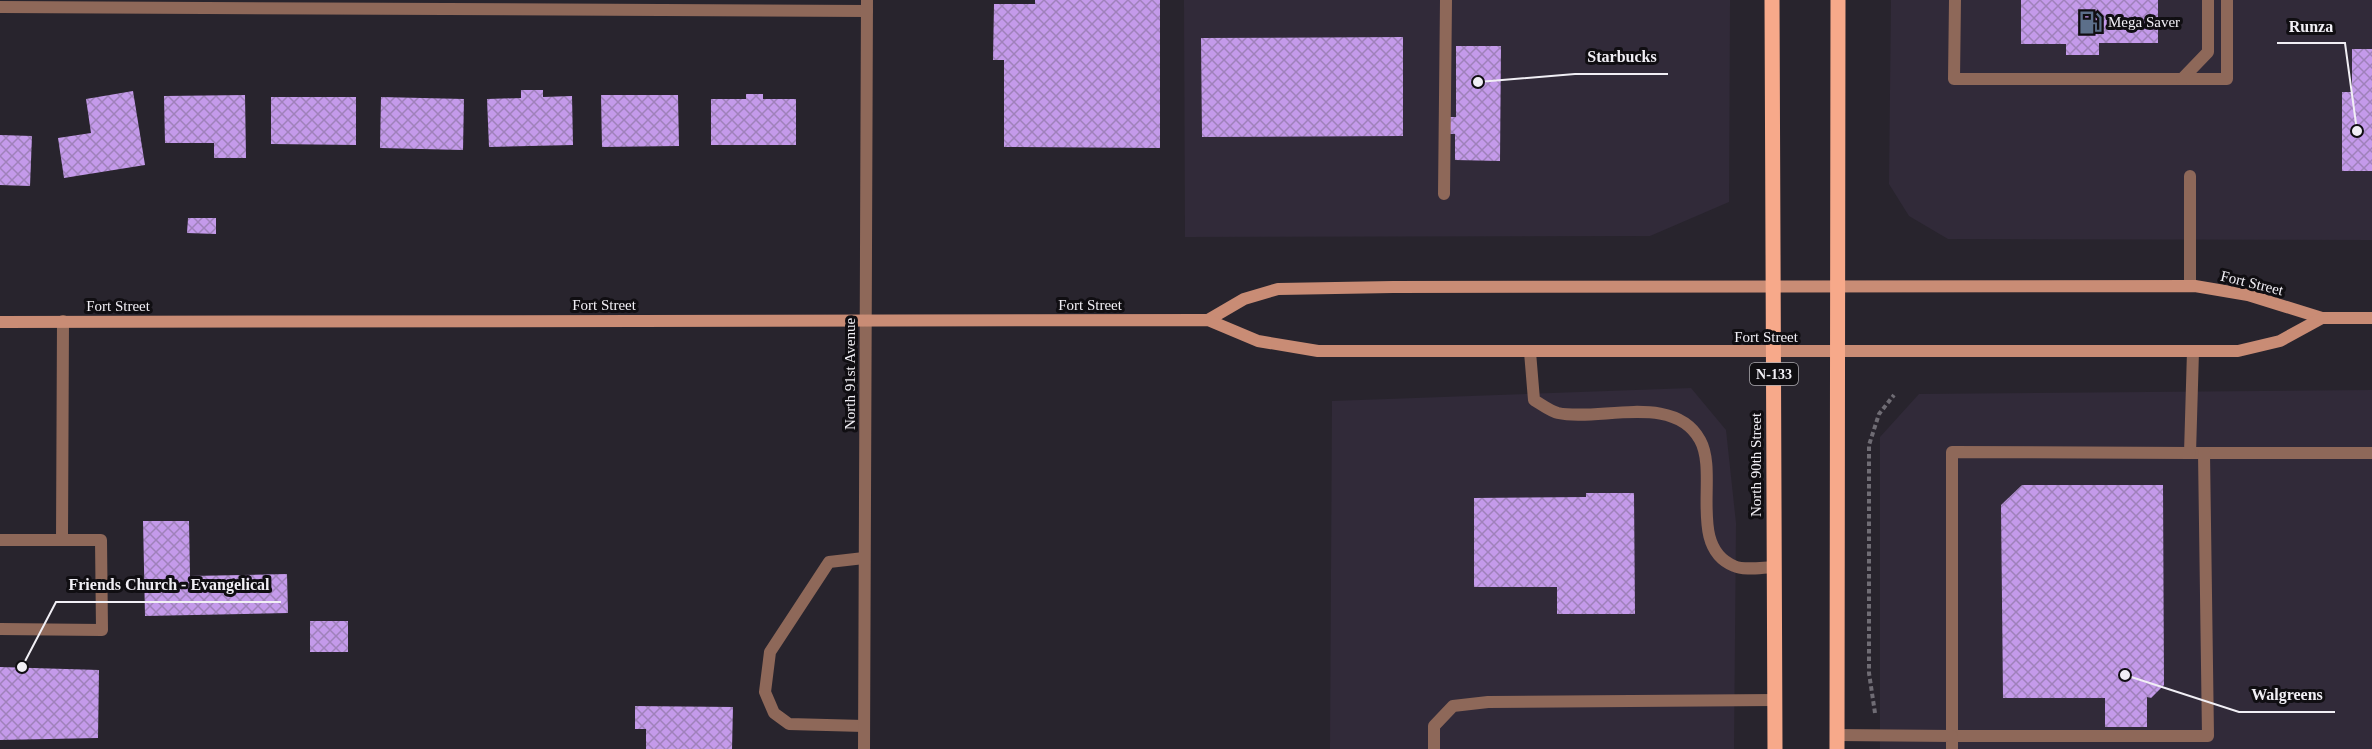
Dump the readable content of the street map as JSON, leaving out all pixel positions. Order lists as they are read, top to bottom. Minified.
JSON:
{"streets":{"main road":["Fort Street","N-133","North 90th Street"],"street":["North 91st Avenue"]},"crossings":[["Fort Street","North 91st Avenue"],["Fort Street","North 90th Street"]],"places":{"fuel station":["Mega Saver"],"other":["Starbucks","Runza","Friends Church - Evangelical","Walgreens"]}}
